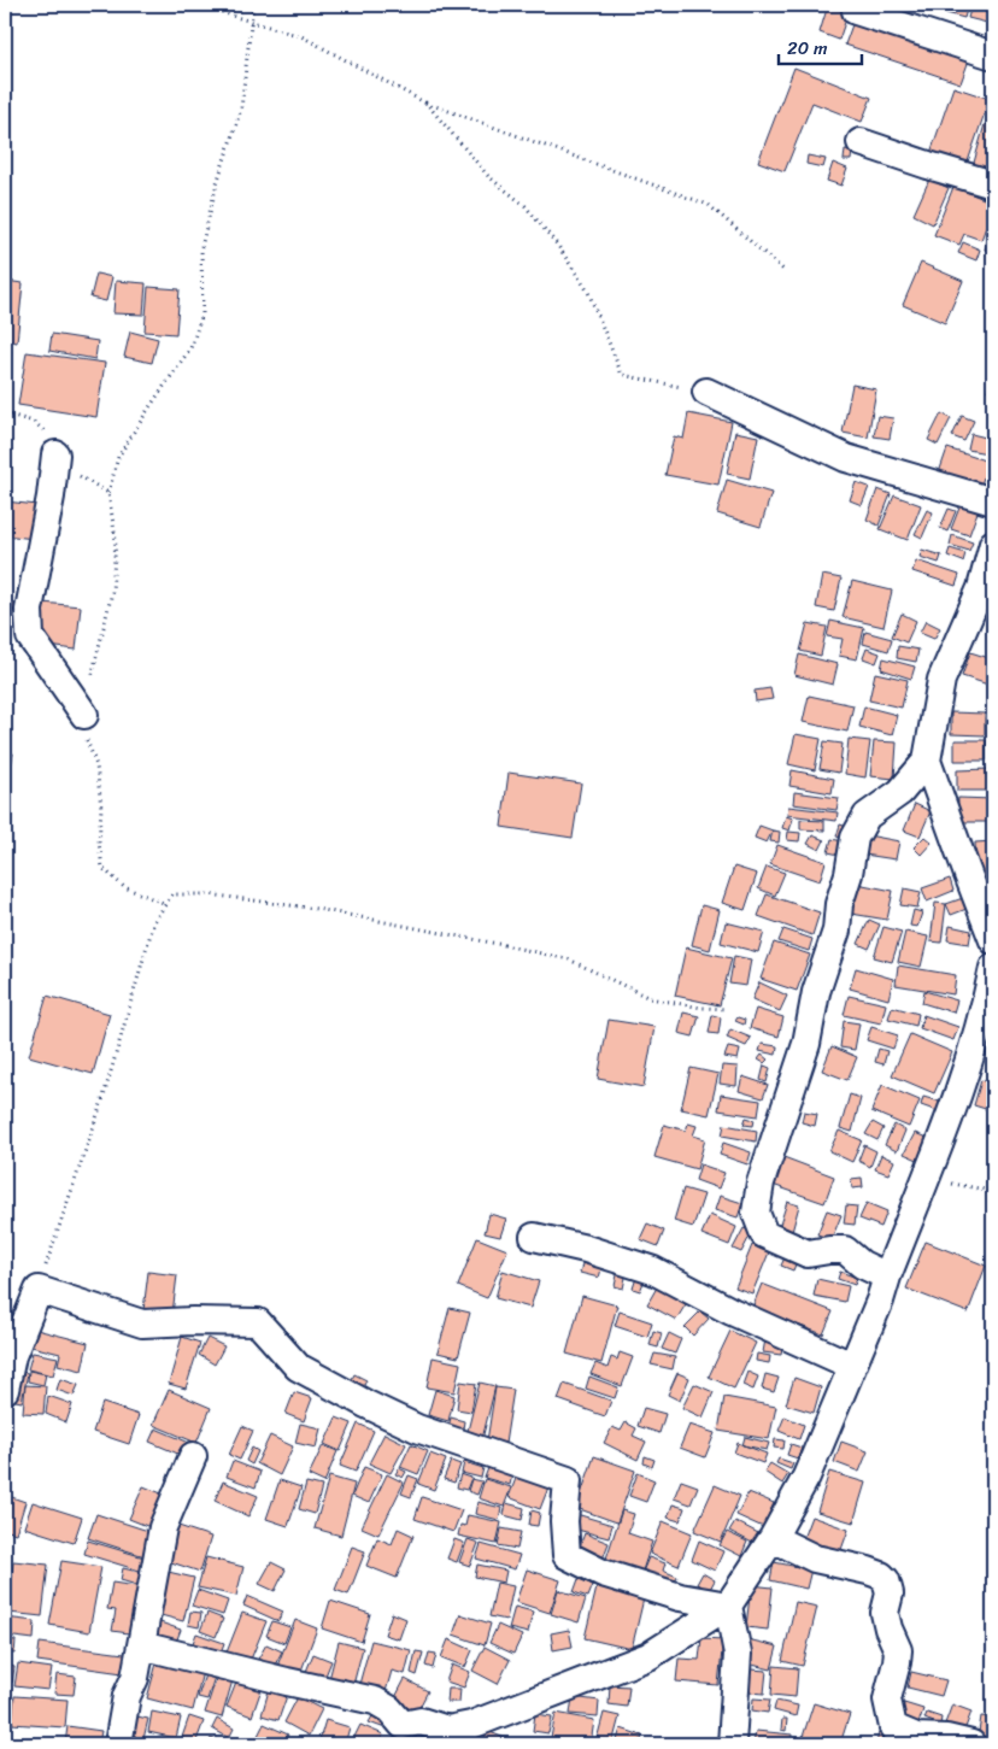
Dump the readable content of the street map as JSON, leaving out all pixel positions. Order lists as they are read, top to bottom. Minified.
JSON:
{"scale_bar":"20 m"}
